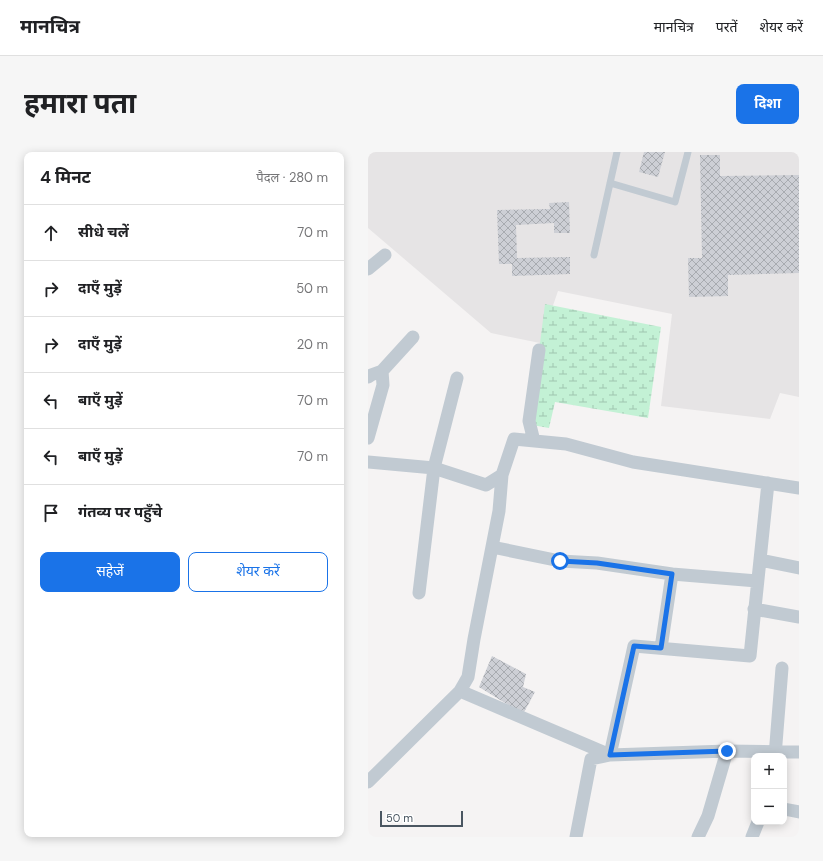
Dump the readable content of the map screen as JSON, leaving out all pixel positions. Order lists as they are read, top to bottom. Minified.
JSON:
{"scale_bar":"50 m","page":{"header":"मानचित्र","nav":["मानचित्र","परतें","शेयर करें"],"buttons":["दिशा",["सहेजें","शेयर करें"]],"title":"हमारा पता","heading":["4 मिनट","पैदल · 280 m"],"list":[["सीधे चलें","70 m"],["दाएँ मुड़ें","50 m"],["दाएँ मुड़ें","20 m"],["बाएँ मुड़ें","70 m"],["बाएँ मुड़ें","70 m"],"गंतव्य पर पहुँचे"],"map_buttons":["+","−"],"scale":"50 m"}}
